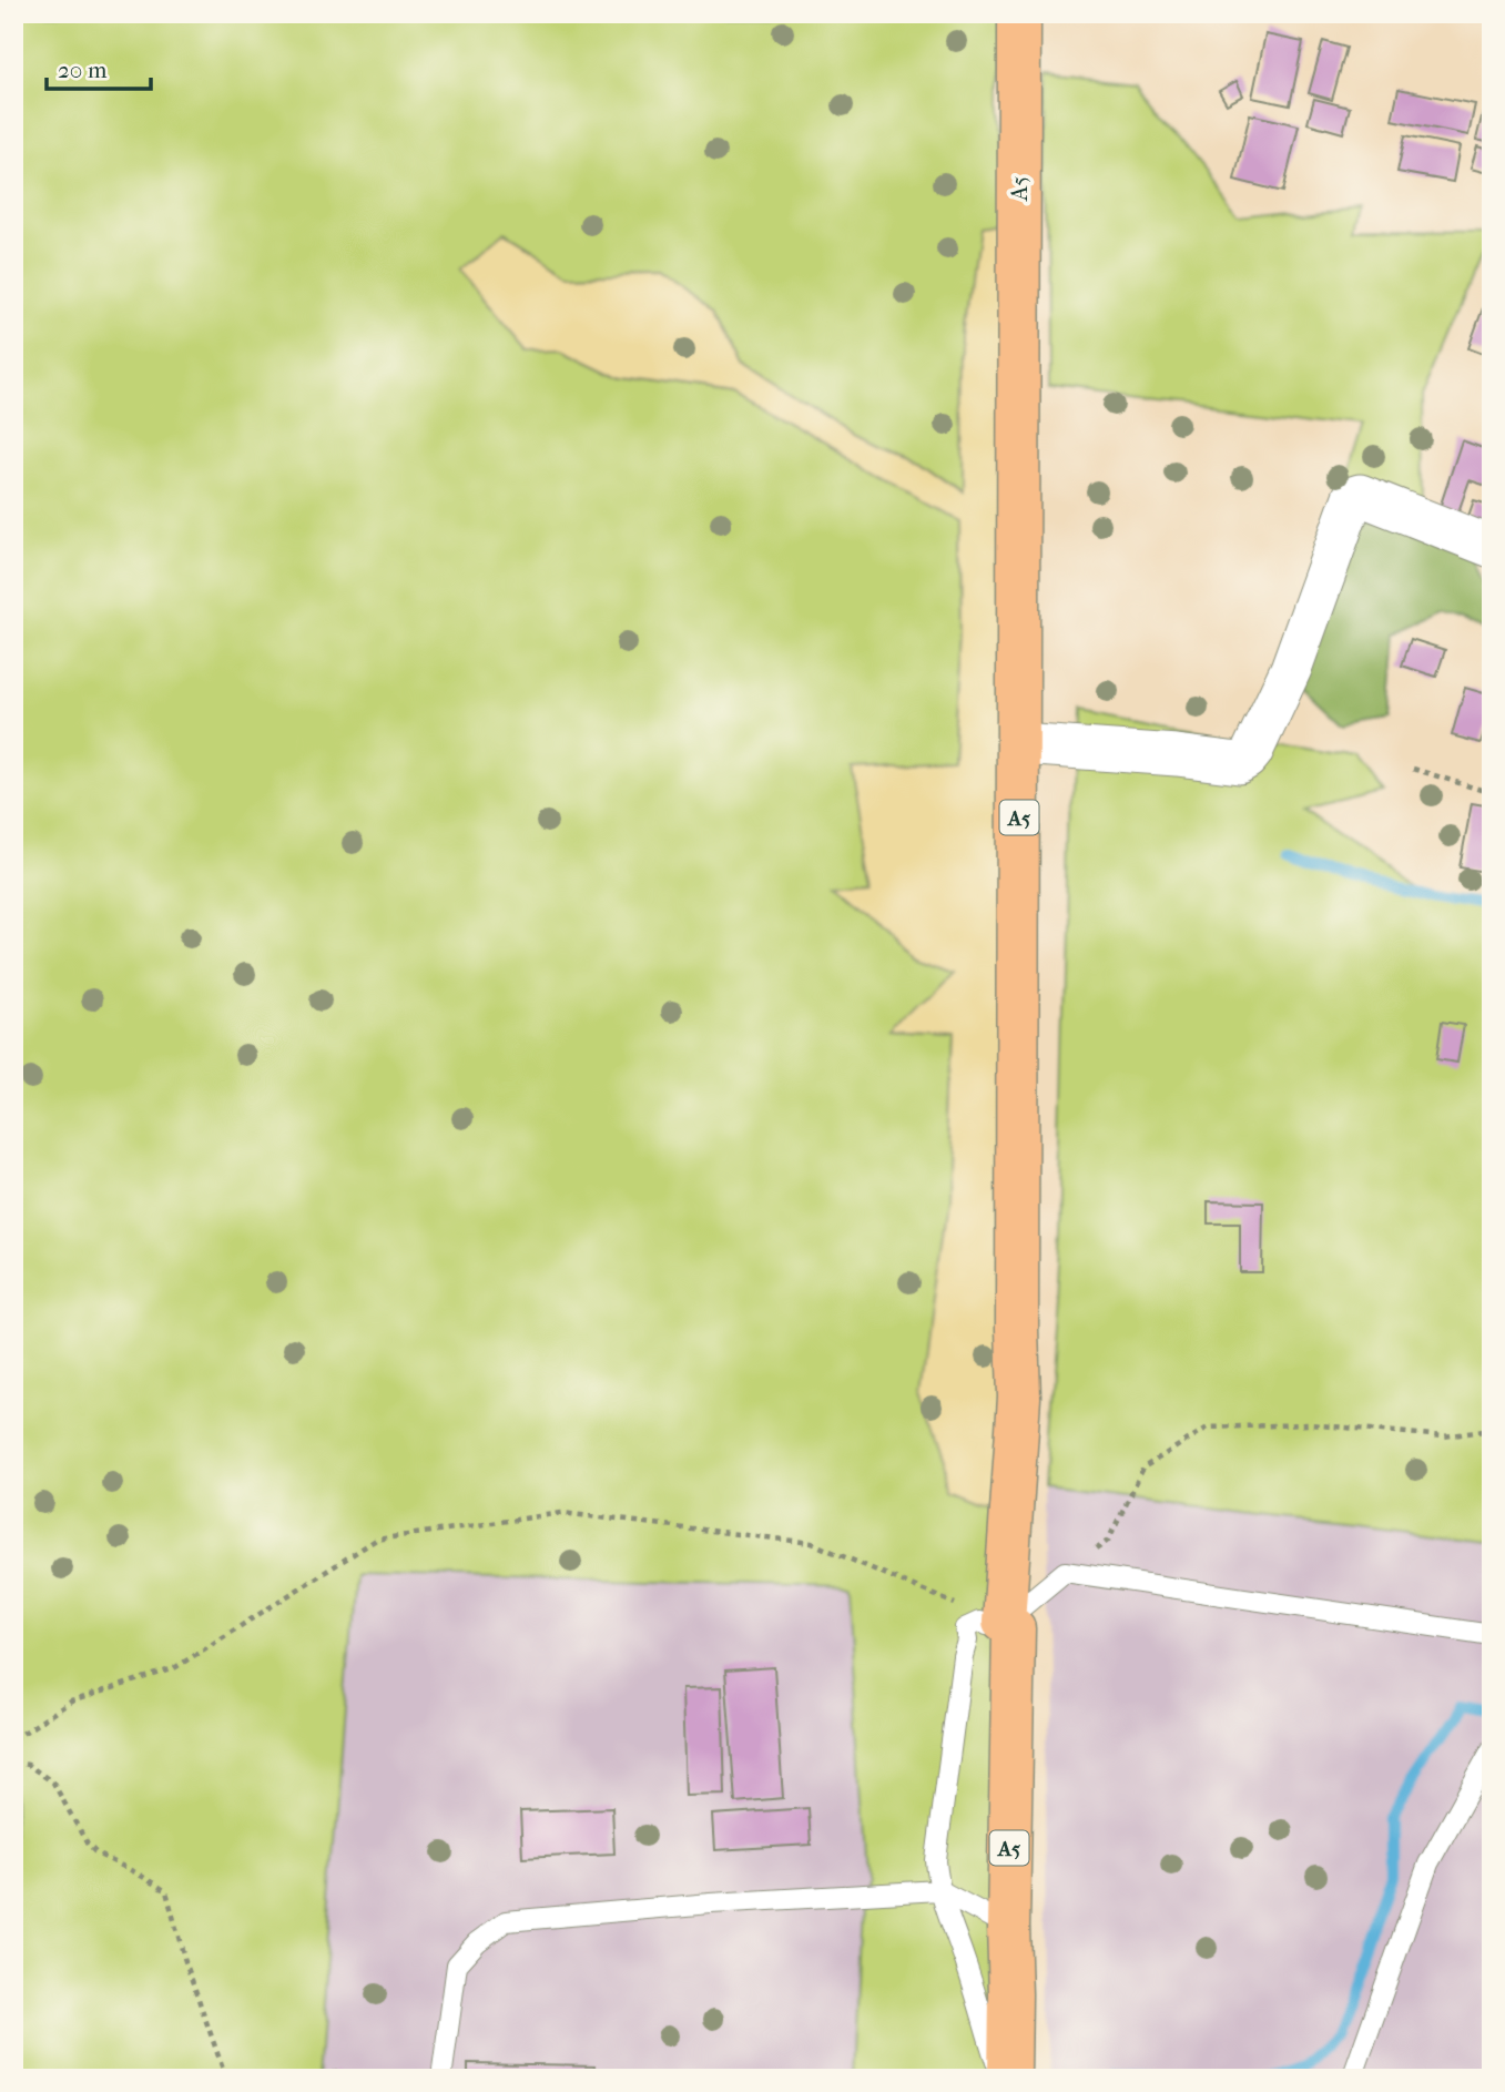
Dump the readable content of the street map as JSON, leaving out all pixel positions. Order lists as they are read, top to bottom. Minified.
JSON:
{"streets":{"highway":["A5"]},"scale_bar":"20 m"}
